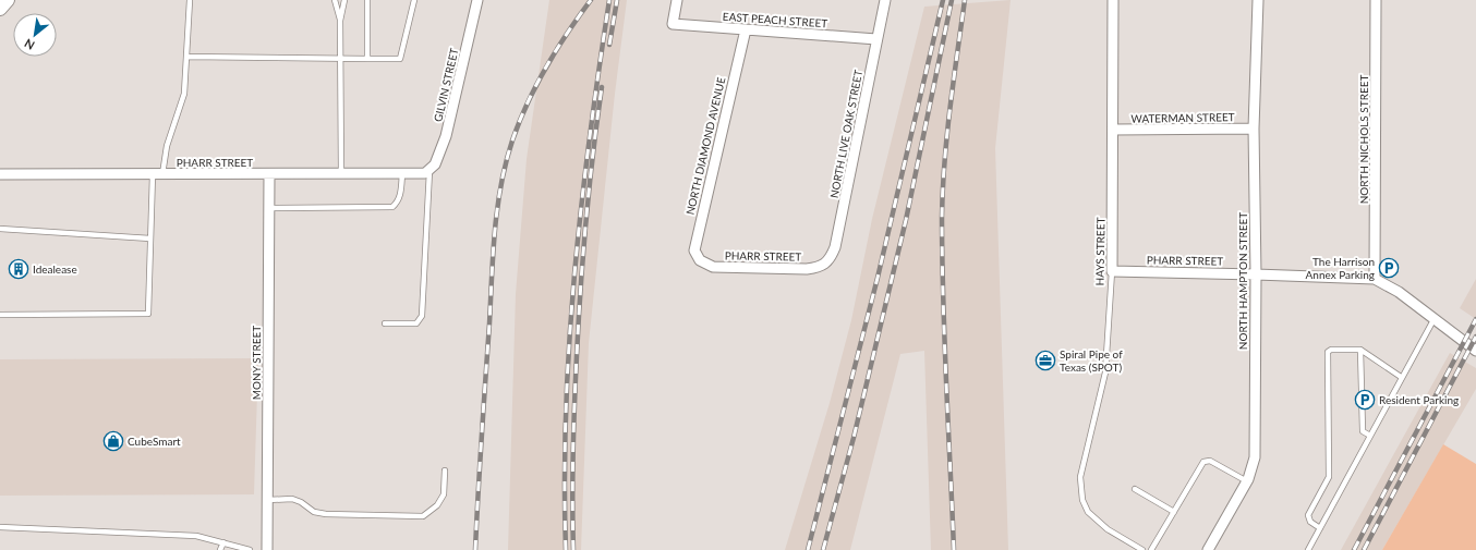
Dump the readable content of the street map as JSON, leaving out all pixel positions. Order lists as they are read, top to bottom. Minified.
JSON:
{"streets":{"street":["EAST PEACH STREET","GILVIN STREET","WATERMAN STREET","NORTH LIVE OAK STREET","NORTH NICHOLS STREET","NORTH DIAMOND AVENUE","PHARR STREET","HAYS STREET","NORTH HAMPTON STREET","MONY STREET"]},"crossings":[["EAST PEACH STREET","NORTH LIVE OAK STREET"],["EAST PEACH STREET","NORTH DIAMOND AVENUE"],["GILVIN STREET","PHARR STREET"],["WATERMAN STREET","HAYS STREET"],["WATERMAN STREET","NORTH HAMPTON STREET"],["NORTH LIVE OAK STREET","PHARR STREET"],["NORTH NICHOLS STREET","PHARR STREET"],["NORTH DIAMOND AVENUE","PHARR STREET"],["PHARR STREET","HAYS STREET"],["PHARR STREET","NORTH HAMPTON STREET"],["PHARR STREET","MONY STREET"]],"places":{"parking":["The Harrison Annex Parking","Resident Parking"],"building":["Idealease"],"office":["Spiral Pipe of Texas (SPOT)"],"shop":["CubeSmart"]},"north":"bottom left"}
